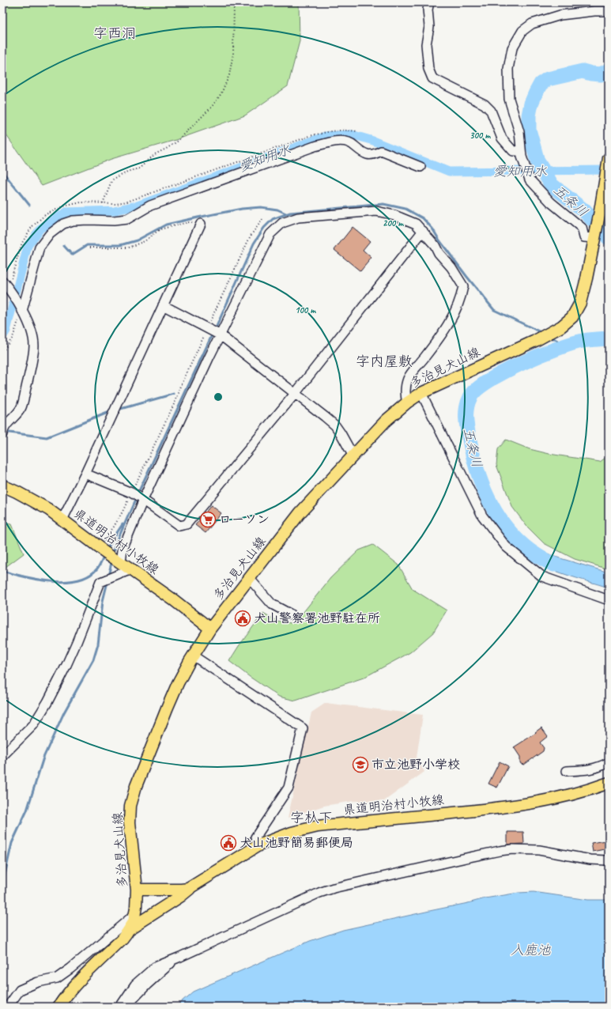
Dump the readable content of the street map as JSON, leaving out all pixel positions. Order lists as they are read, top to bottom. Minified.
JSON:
{"streets":{"main road":["多治見犬山線","県道明治村小牧線"]},"crossings":[["多治見犬山線","県道明治村小牧線"]],"districts":["字西洞","字内屋敷","字杁下"],"water":["愛知用水","五条川","入鹿池"],"places":{"supermarket":["ローソン"],"public building":["犬山警察署池野駐在所","犬山池野簡易郵便局"],"school or university":["市立池野小学校"]},"rings":["300 m","200 m","100 m"]}
